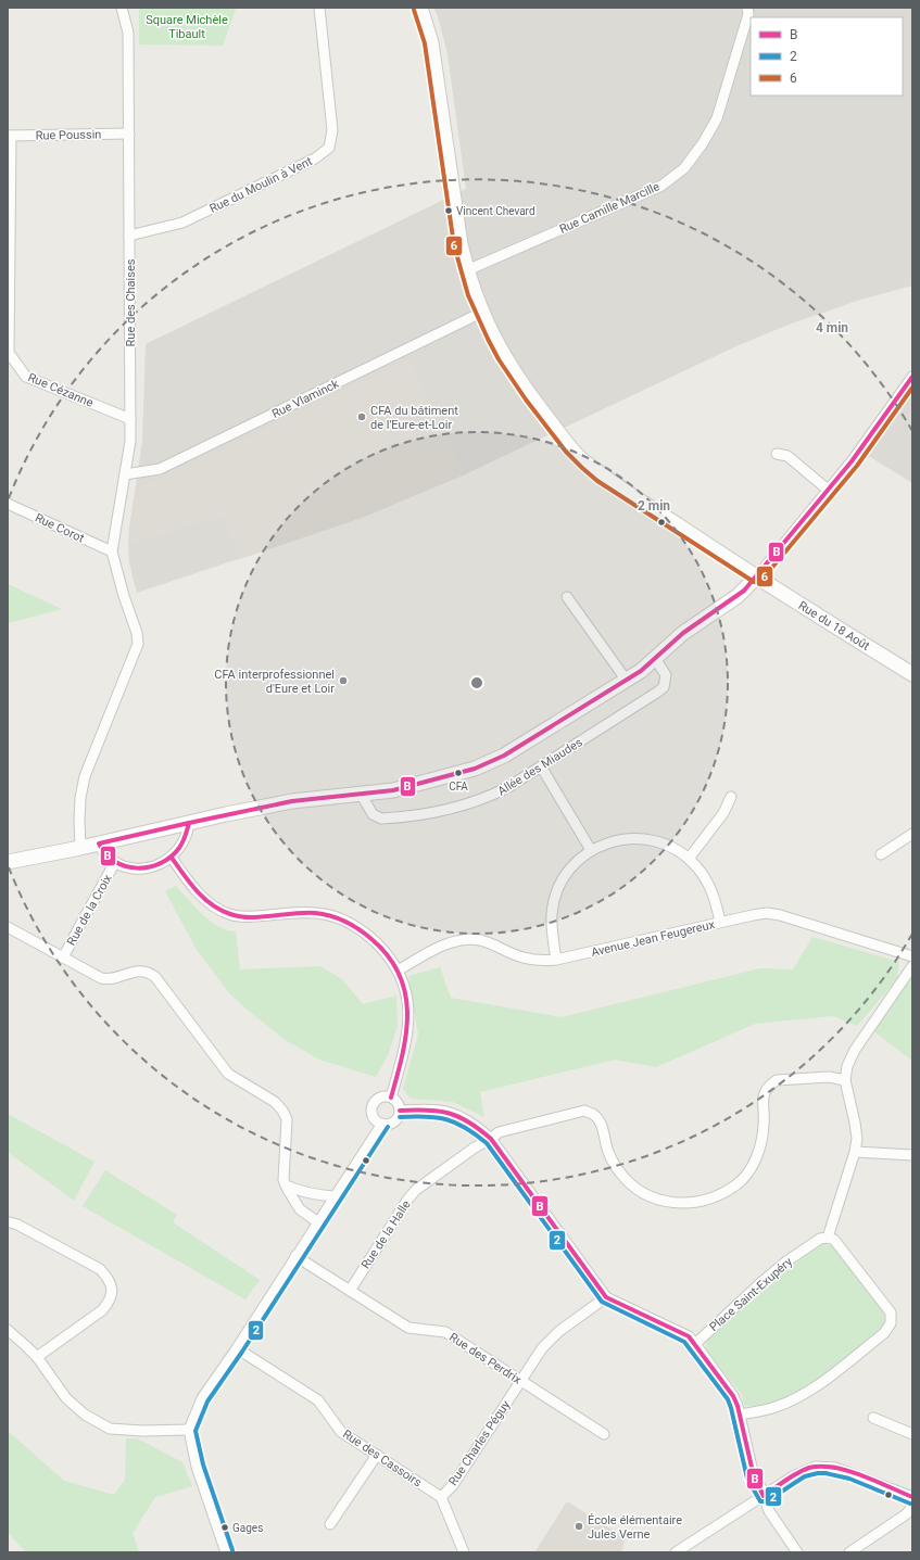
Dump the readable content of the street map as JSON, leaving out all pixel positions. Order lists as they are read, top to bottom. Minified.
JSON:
{"streets":{"street":["Rue Poussin","Rue du Moulin à Vent","Rue Camille Marcille","Rue des Chaises","Rue Cézanne","Rue Vlaminck","Rue Corot","Rue du 18 Août","Allée des Miaudes","Rue de la Croix","Avenue Jean Feugereux","Rue de la Halle","Place Saint-Exupéry","Rue des Perdrix","Rue Charles Péguy","Rue des Cassoirs"]},"crossings":[["Rue Poussin","Rue des Chaises"],["Rue Poussin","Rue Cézanne"],["Rue du Moulin à Vent","Rue des Chaises"],["Rue Camille Marcille","Rue du 18 Août"],["Rue des Chaises","Rue Cézanne"],["Rue des Chaises","Rue Vlaminck"],["Rue des Chaises","Rue Corot"],["Rue Vlaminck","Rue du 18 Août"],["Rue de la Halle","Rue des Perdrix"],["Rue des Perdrix","Rue Charles Péguy"],["Rue Charles Péguy","Rue des Cassoirs"]],"parks":["Square Michèle Tibault"],"places":["Vincent Chevard","CFA du bâtiment de l'Eure-et-Loir","CFA interprofessionnel d'Eure et Loir","CFA","École élémentaire Jules Verne","Gages"],"lines":["transit line 6","transit line B","transit line 2"],"legend":["B","2","6"],"rings":["4 min","2 min"]}
